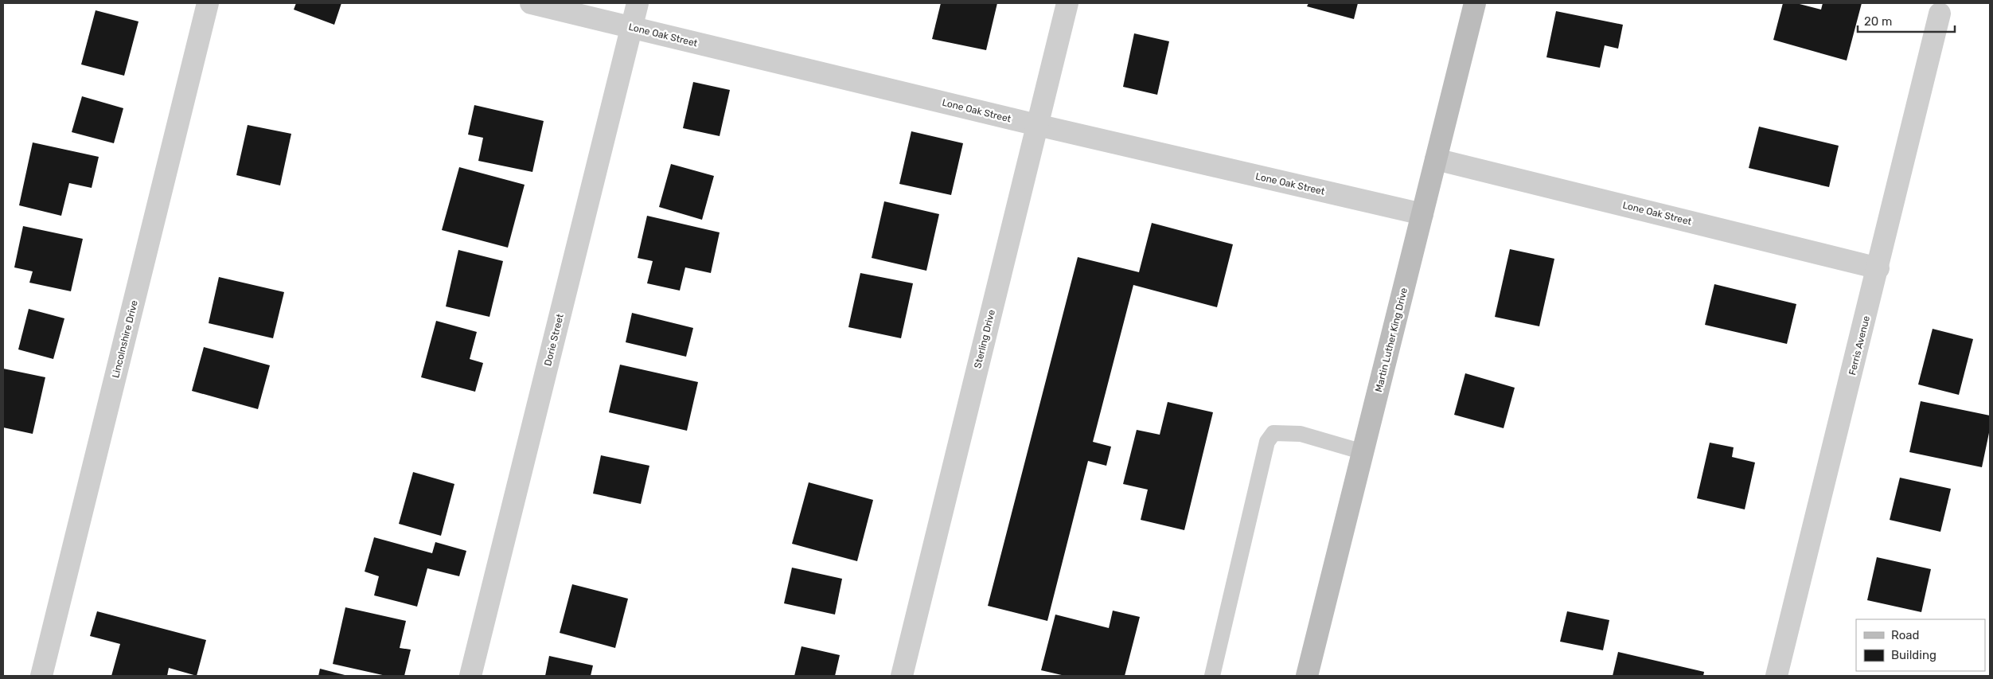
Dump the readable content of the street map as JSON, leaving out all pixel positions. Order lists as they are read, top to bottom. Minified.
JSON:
{"streets":{"main road":["Martin Luther King Drive"],"street":["Lone Oak Street","Lincolnshire Drive","Sterling Drive","Dorie Street","Ferris Avenue"]},"crossings":[["Lone Oak Street","Sterling Drive"],["Lone Oak Street","Dorie Street"],["Lone Oak Street","Martin Luther King Drive"],["Lone Oak Street","Ferris Avenue"]],"legend":["Road","Building"],"scale_bar":"20 m"}
